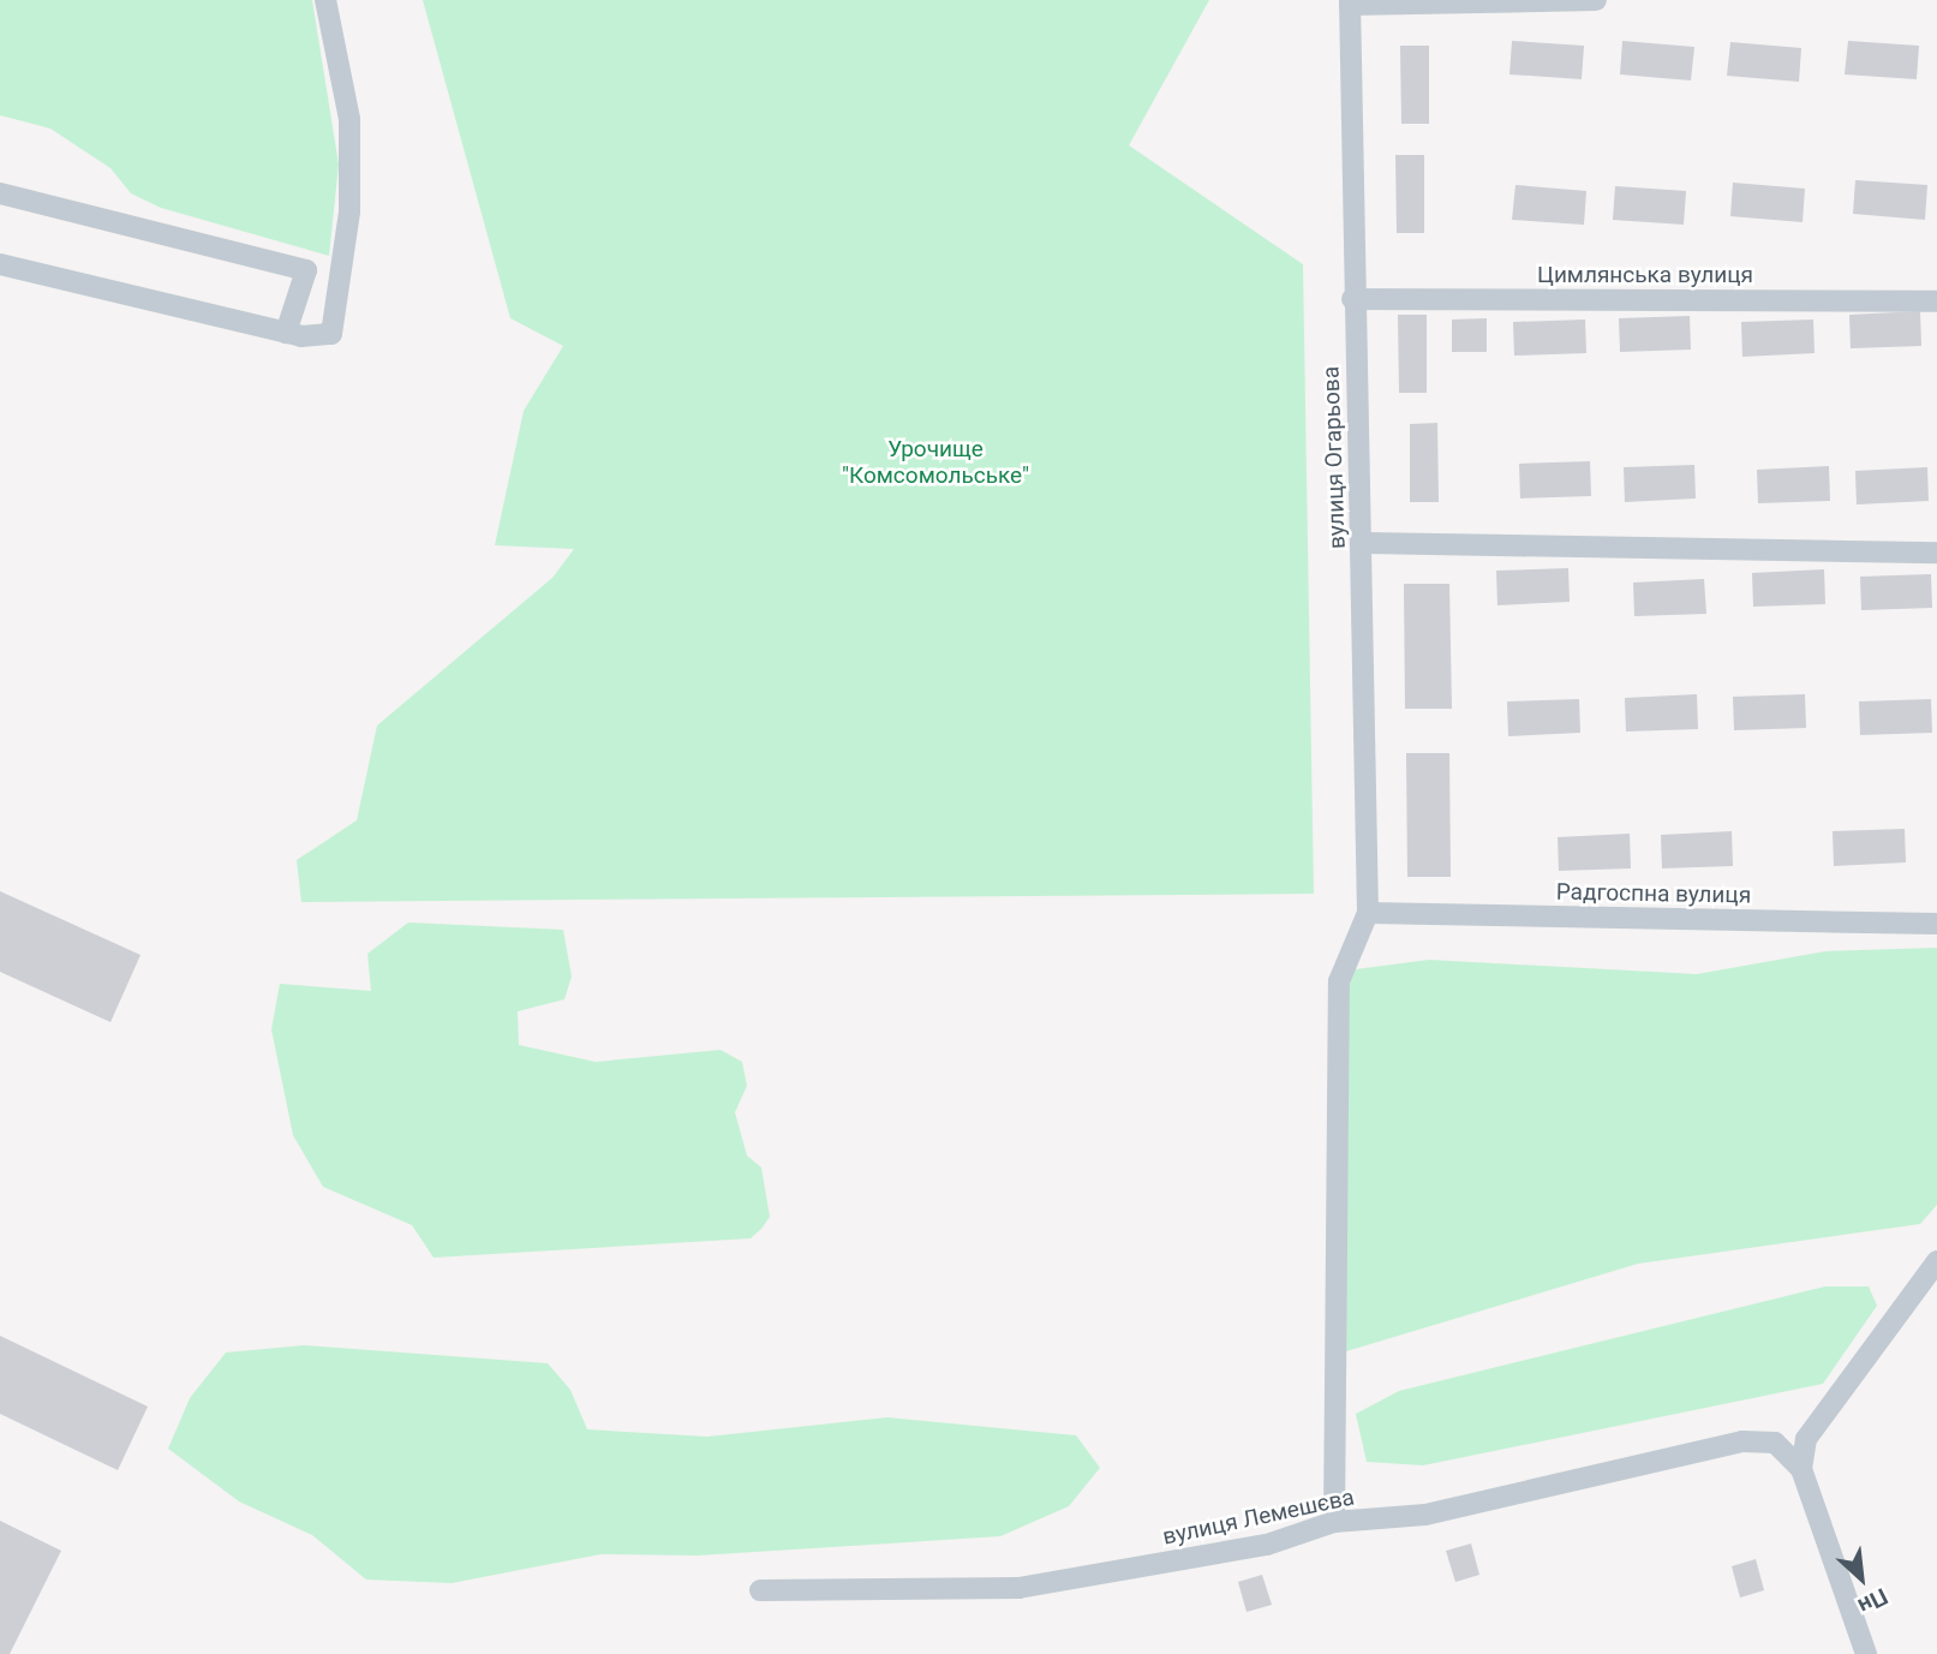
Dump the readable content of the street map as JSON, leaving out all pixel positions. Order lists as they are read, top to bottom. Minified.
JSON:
{"streets":{"street":["Цимлянська вулиця","вулиця Огарьова","Радгоспна вулиця","вулиця Лемешєва"]},"crossings":[["Цимлянська вулиця","вулиця Огарьова"],["вулиця Огарьова","Радгоспна вулиця"]],"parks":["Урочище \"Комсомольське\""],"north":"bottom right"}
